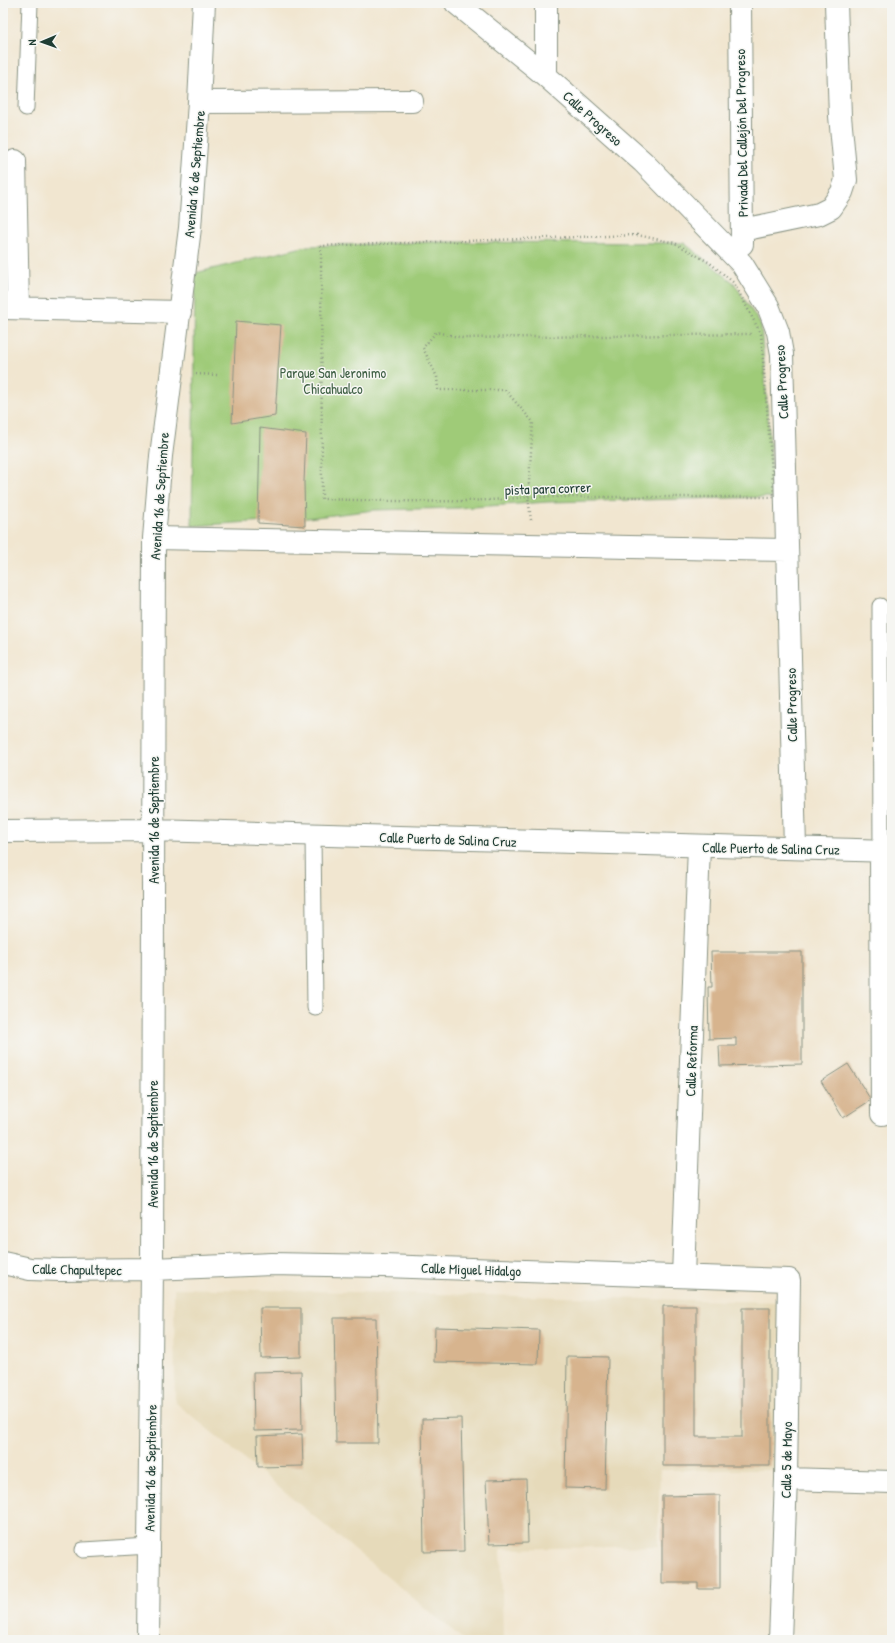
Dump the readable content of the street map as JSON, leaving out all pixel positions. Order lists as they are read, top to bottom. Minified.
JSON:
{"streets":{"street":["Calle Progreso","Privada Del Callejón Del Progreso","Avenida 16 de Septiembre","Calle Puerto de Salina Cruz","Calle Reforma","Calle Chapultepec","Calle Miguel Hidalgo","Calle 5 de Mayo"],"path":["pista para correr"]},"crossings":[["Calle Progreso","Privada Del Callejón Del Progreso"],["Calle Progreso","Calle Puerto de Salina Cruz"],["Avenida 16 de Septiembre","Calle Puerto de Salina Cruz"],["Avenida 16 de Septiembre","Calle Chapultepec"],["Avenida 16 de Septiembre","Calle Miguel Hidalgo"],["Calle Puerto de Salina Cruz","Calle Reforma"],["Calle Reforma","Calle Miguel Hidalgo"],["Calle Chapultepec","Calle Miguel Hidalgo"],["Calle Miguel Hidalgo","Calle 5 de Mayo"]],"parks":["Parque San Jeronimo Chicahualco"],"north":"left"}
